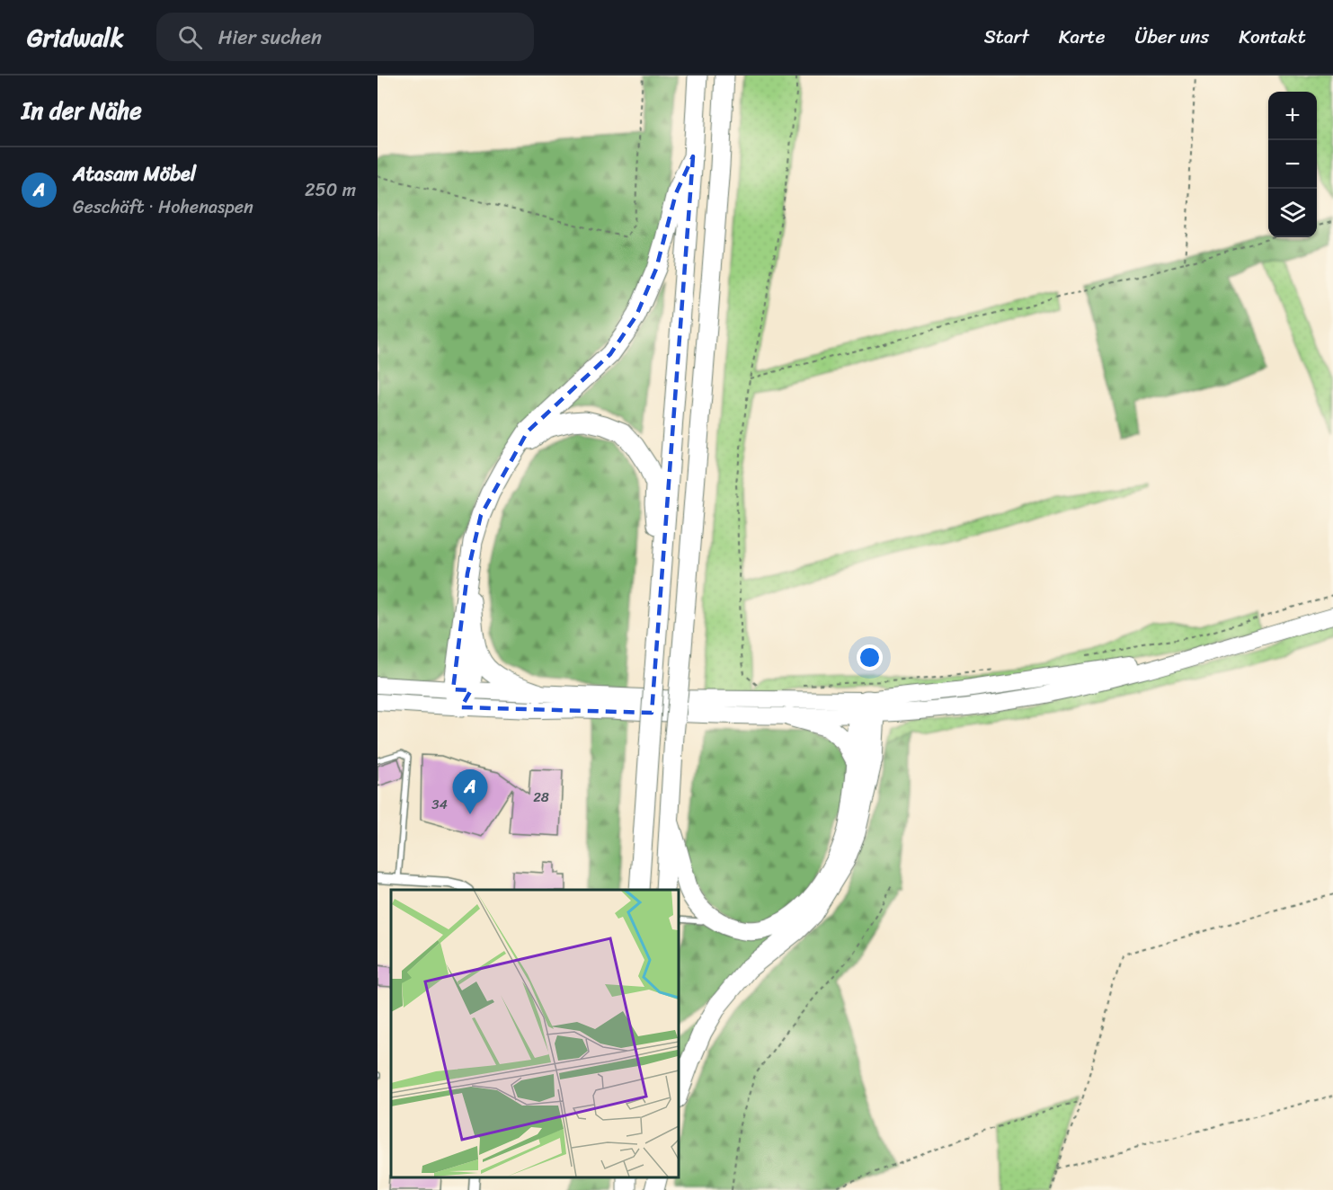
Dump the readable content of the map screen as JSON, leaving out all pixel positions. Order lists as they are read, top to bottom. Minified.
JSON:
{"house_numbers":["28","34"],"page":{"header":"Gridwalk","search":"Hier suchen","nav":["Start","Karte","Über uns","Kontakt"],"heading":"In der Nähe","map_buttons":["+","−"],"list":[{"mark":"A","name":"Atasam Möbel","note":"Geschäft · Hohenaspen","value":"250 m"}],"pins":"A"}}
